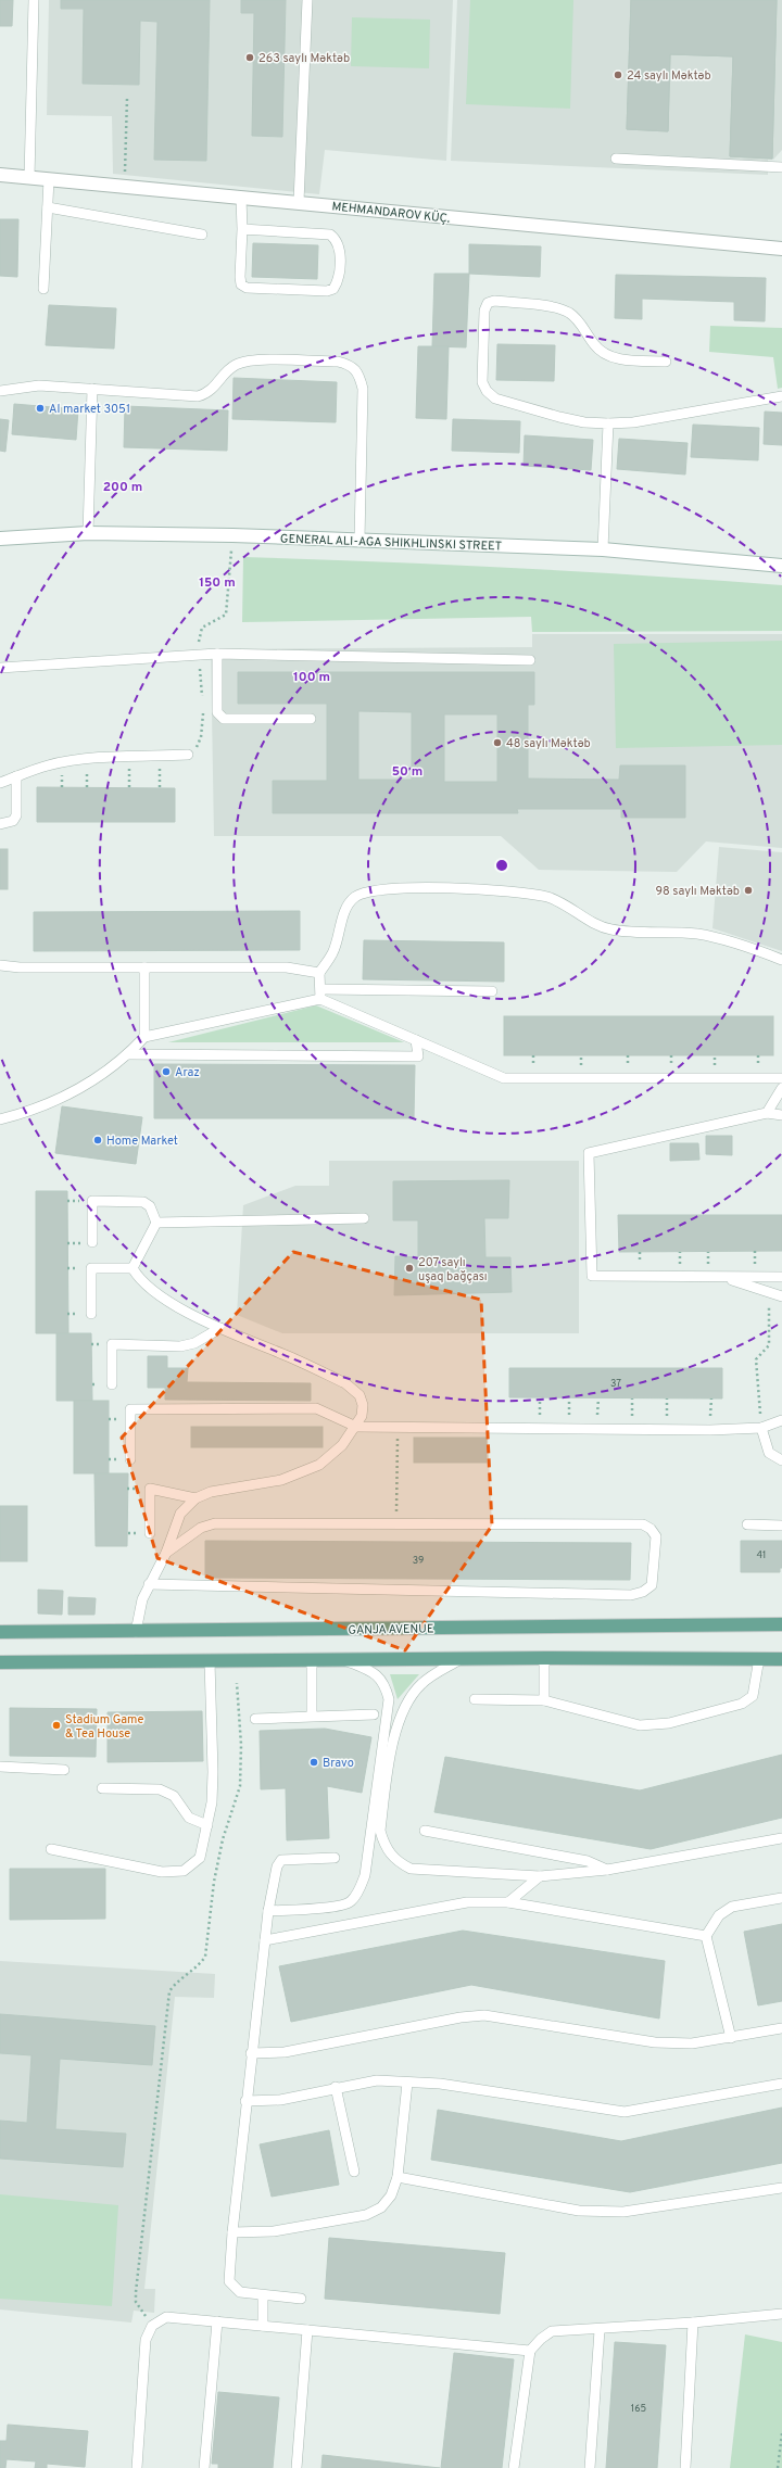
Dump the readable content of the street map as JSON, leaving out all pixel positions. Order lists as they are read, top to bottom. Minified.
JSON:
{"streets":{"main road":["GANJA AVENUE"],"street":["MEHMANDAROV KÜÇ.","GENERAL ALI-AGA SHIKHLINSKI STREET"]},"places":["263 saylı Məktəb","24 saylı Məktəb","Al market 3051","48 saylı Məktəb","98 saylı Məktəb","Araz","Home Market","207 saylı uşaq bağçası","Stadium Game & Tea House","Bravo"],"house_numbers":["37","41","39","165"],"rings":["200 m","150 m","100 m","50 m"]}
